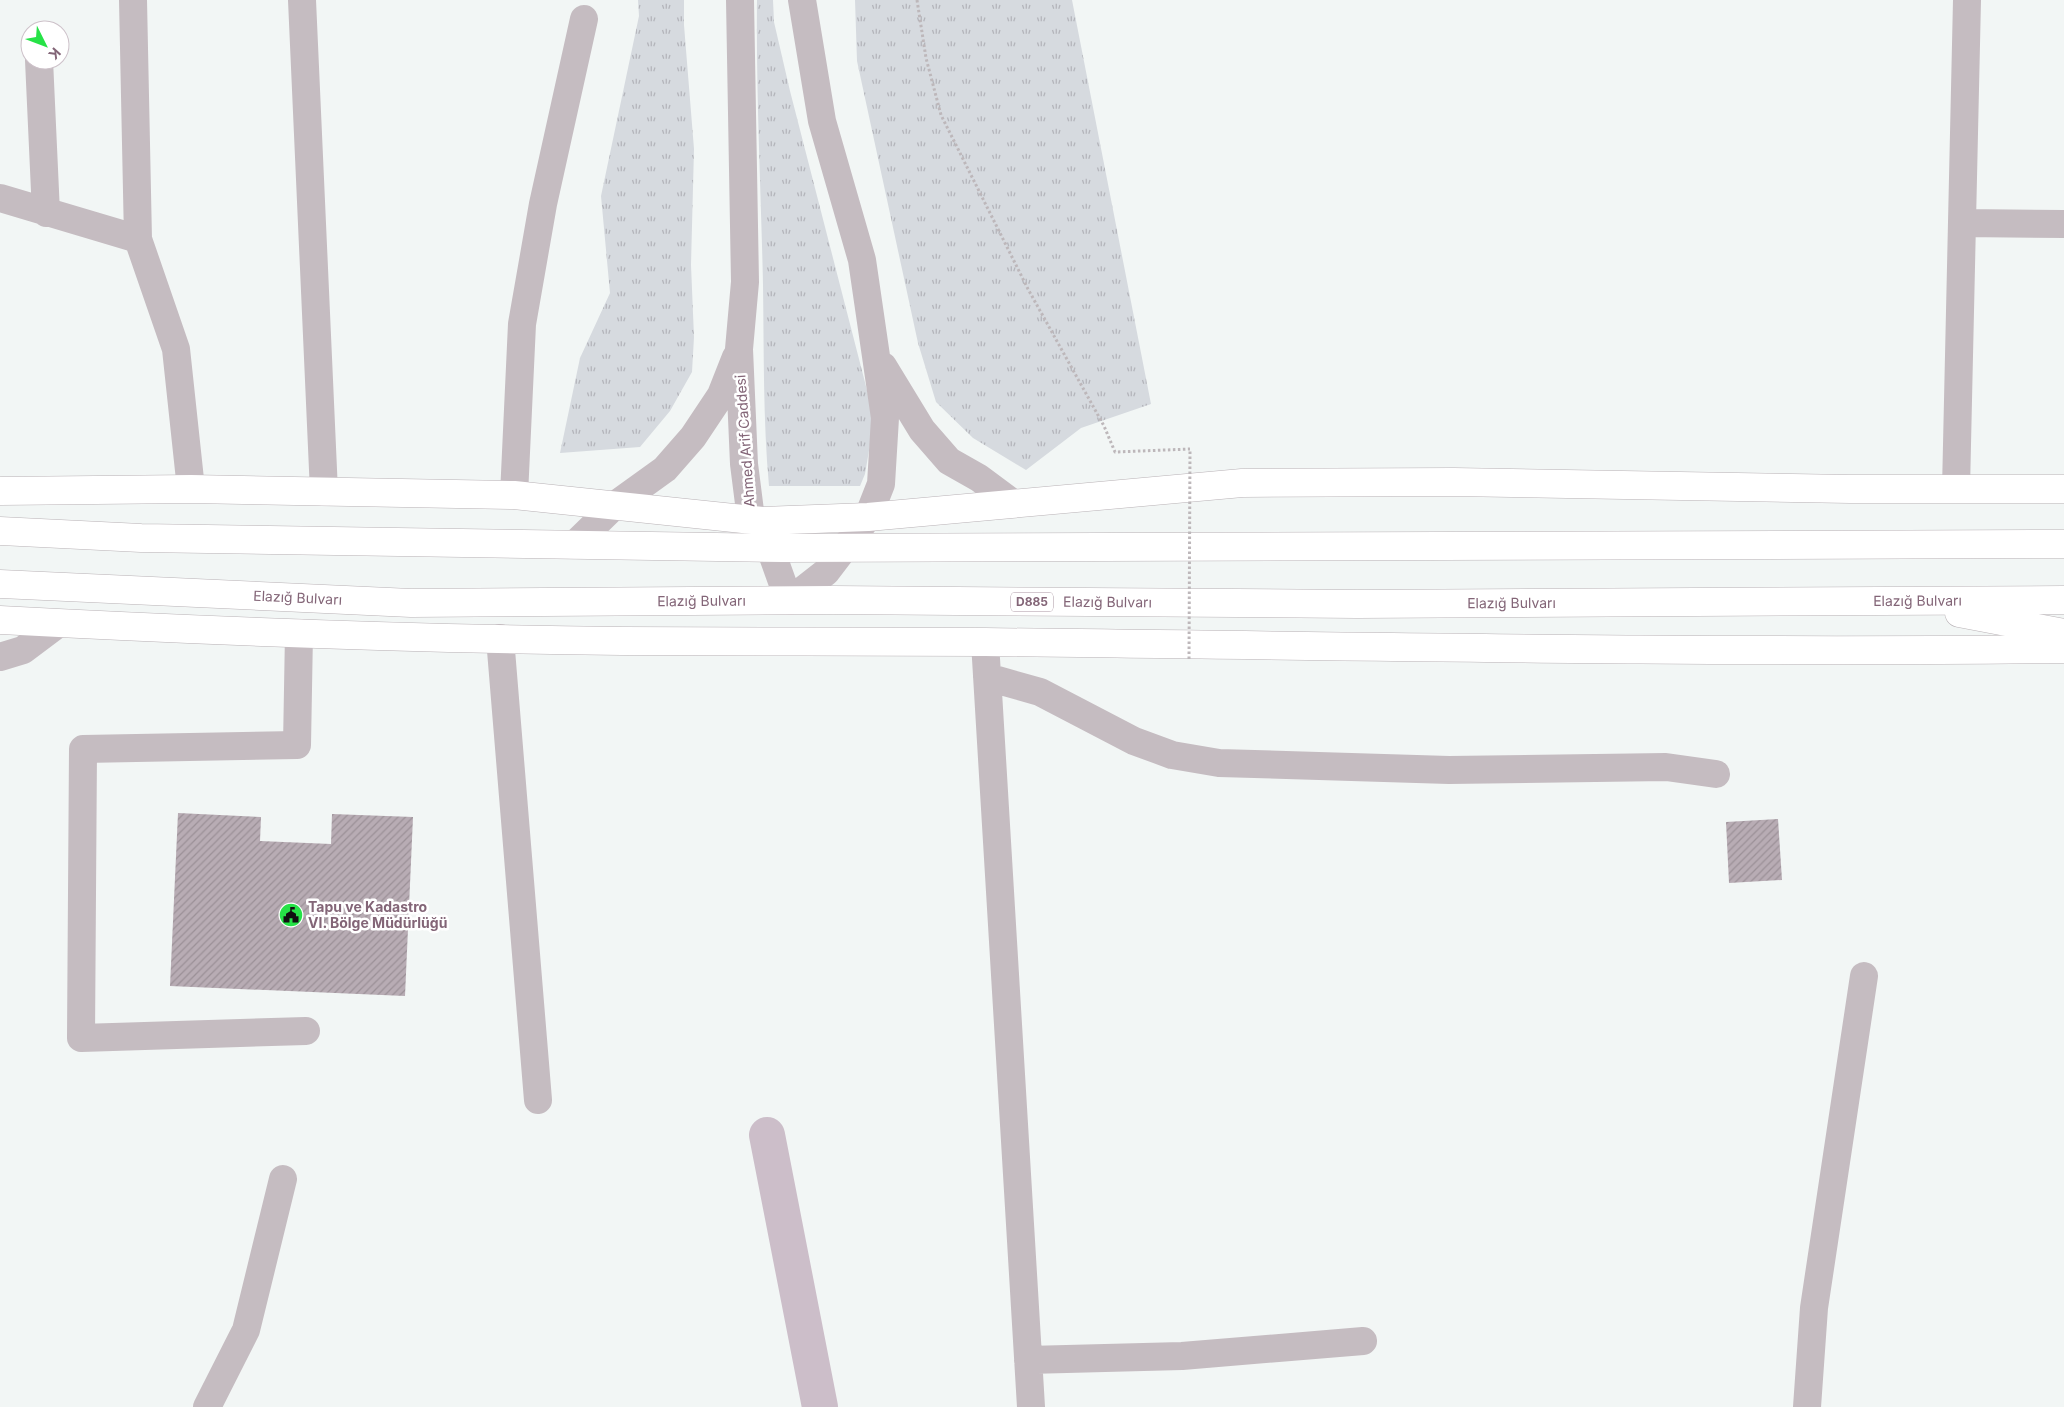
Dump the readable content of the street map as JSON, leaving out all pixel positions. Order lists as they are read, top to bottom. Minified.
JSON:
{"streets":{"highway":["Elazığ Bulvarı","D885"],"street":["Ahmed Arif Caddesi"]},"crossings":[["Ahmed Arif Caddesi","Elazığ Bulvarı"]],"places":{"public building":["Tapu ve Kadastro VI. Bölge Müdürlüğü"]},"north":"bottom right"}
